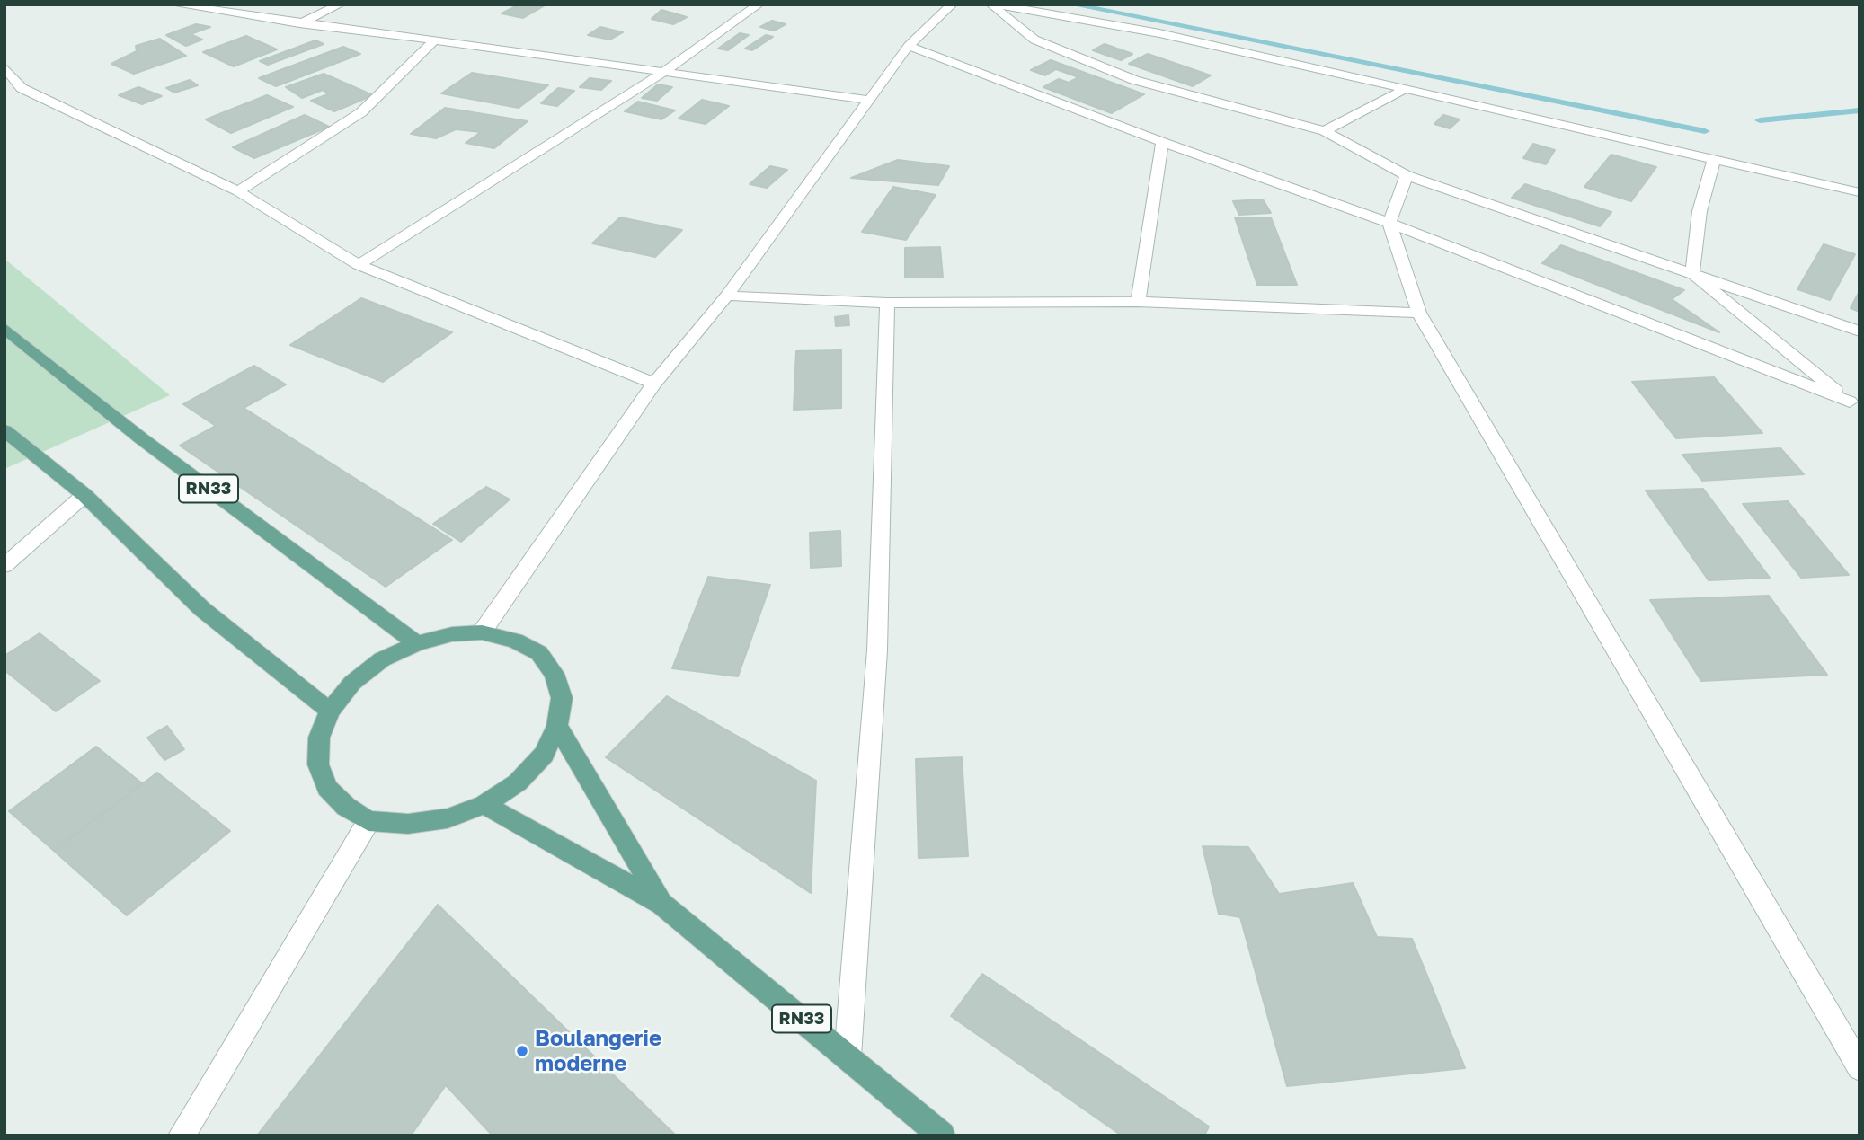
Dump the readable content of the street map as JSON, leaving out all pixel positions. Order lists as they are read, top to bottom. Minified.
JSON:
{"streets":{"main road":["RN33"]},"places":["Boulangerie moderne"]}
